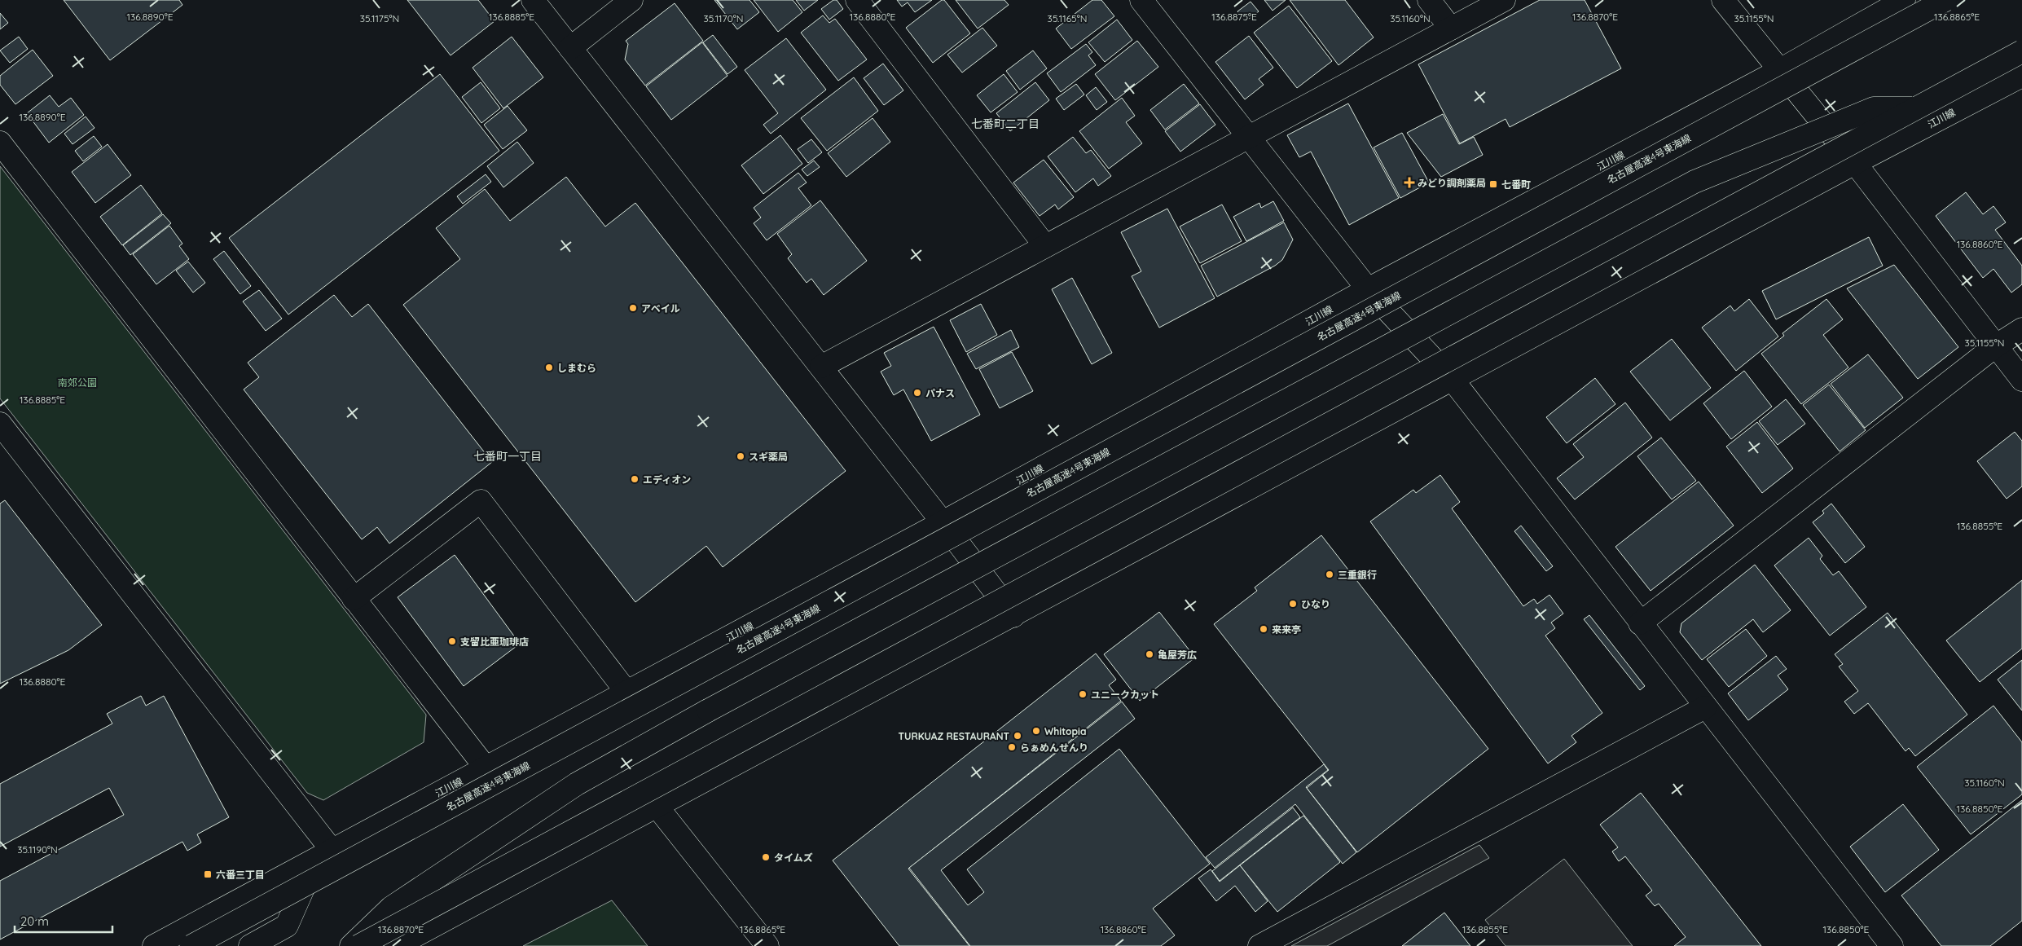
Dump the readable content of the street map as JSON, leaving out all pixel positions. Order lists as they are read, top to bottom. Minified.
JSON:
{"streets":{"main road":["江川線","名古屋高速4号東海線"]},"districts":["七番町二丁目","七番町一丁目"],"parks":["南郊公園"],"places":{"health":["みどり調剤薬局"],"transit":["七番町","六番三丁目"],"other":["アベイル","しまむら","パナス","スギ薬局","エディオン","三重銀行","ひなり","来来亭","支留比亜珈琲店","亀屋芳広","ユニークカット","Whitopia","TURKUAZ RESTAURANT","らぁめんせんり","タイムズ"]},"scale_bar":"20 m","coordinates":["136.8890°E","136.8885°E","136.8880°E","136.8875°E","136.8870°E","136.8865°E","35.1175°N","35.1170°N","35.1165°N","35.1160°N","35.1155°N","136.8860°E","136.8855°E","136.8850°E","35.1190°N"]}
